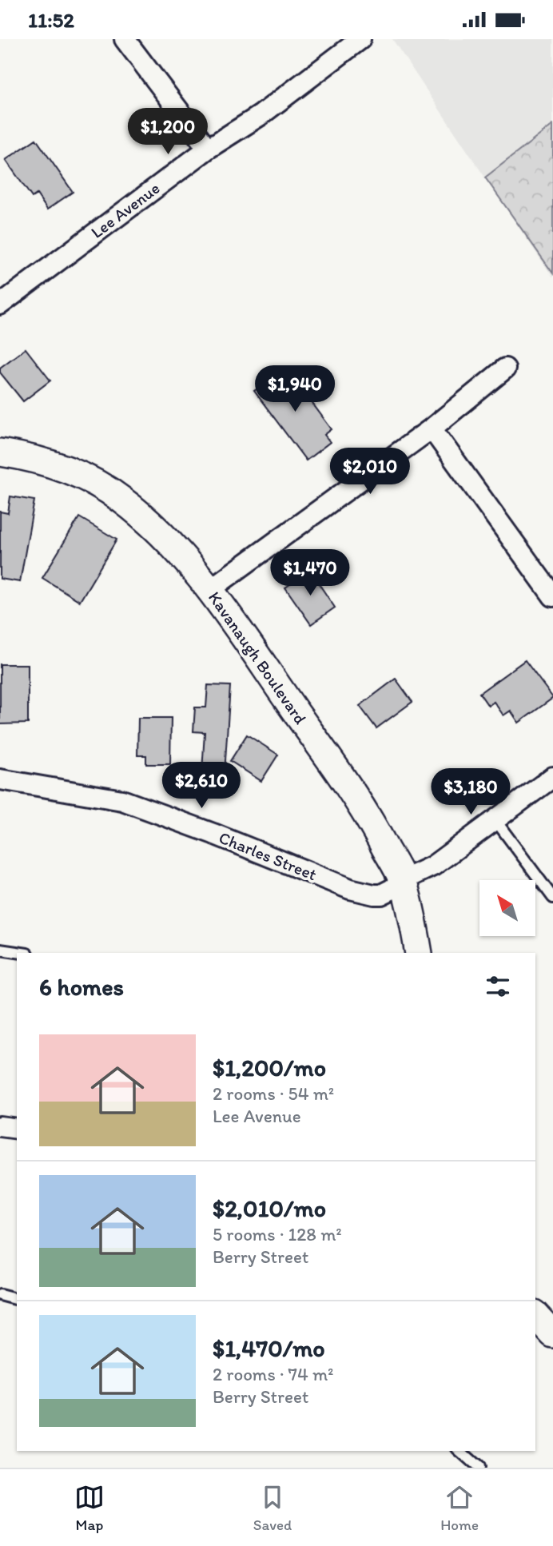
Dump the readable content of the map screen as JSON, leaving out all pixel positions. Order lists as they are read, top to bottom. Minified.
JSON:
{"streets":{"street":["Lee Avenue","Kavanaugh Boulevard","Charles Street"]},"crossings":[["Kavanaugh Boulevard","Charles Street"]],"north":"top left","page":{"status":"11:52","price":["$1,200","$1,940","$2,010","$1,470","$2,610","$3,180"],"heading":"6 homes","list":[{"name":"$1,200/mo","note":"2 rooms · 54 m² · Lee Avenue"},{"name":"$2,010/mo","note":"5 rooms · 128 m² · Berry Street"},{"name":"$1,470/mo","note":"2 rooms · 74 m² · Berry Street"}],"tabs":["Map","Saved","Home"]}}
